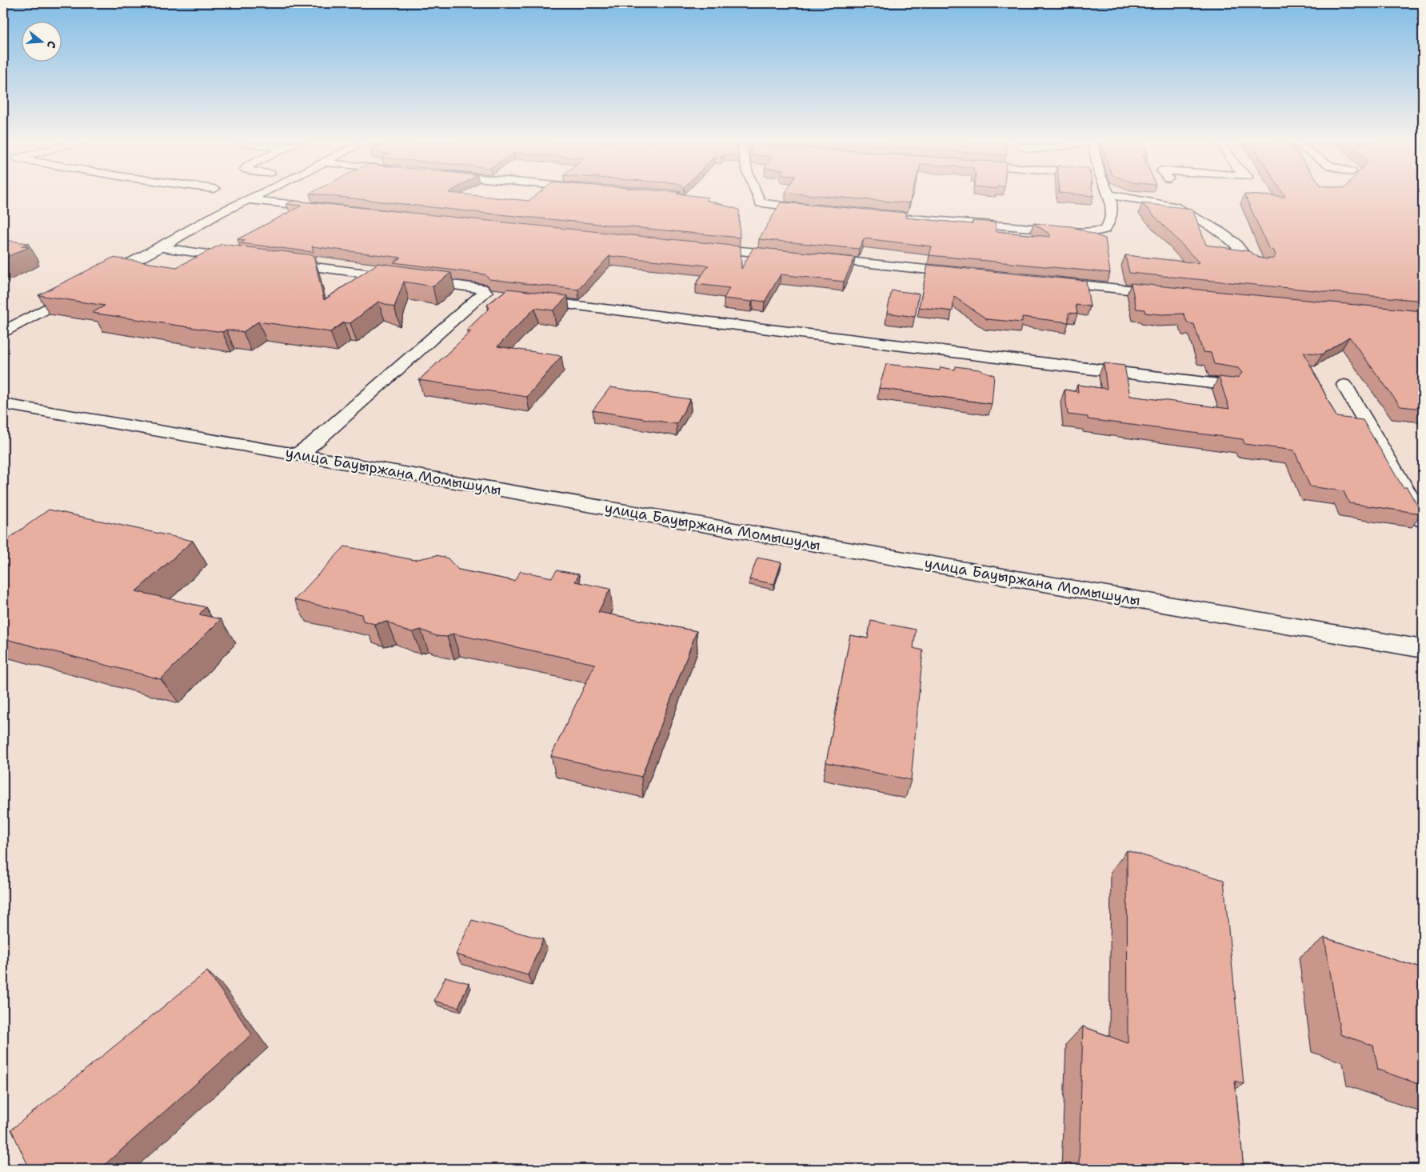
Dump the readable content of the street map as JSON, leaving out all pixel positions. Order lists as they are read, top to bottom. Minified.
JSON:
{"streets":{"street":["улица Бауыржана Момышулы"]},"north":"right"}
